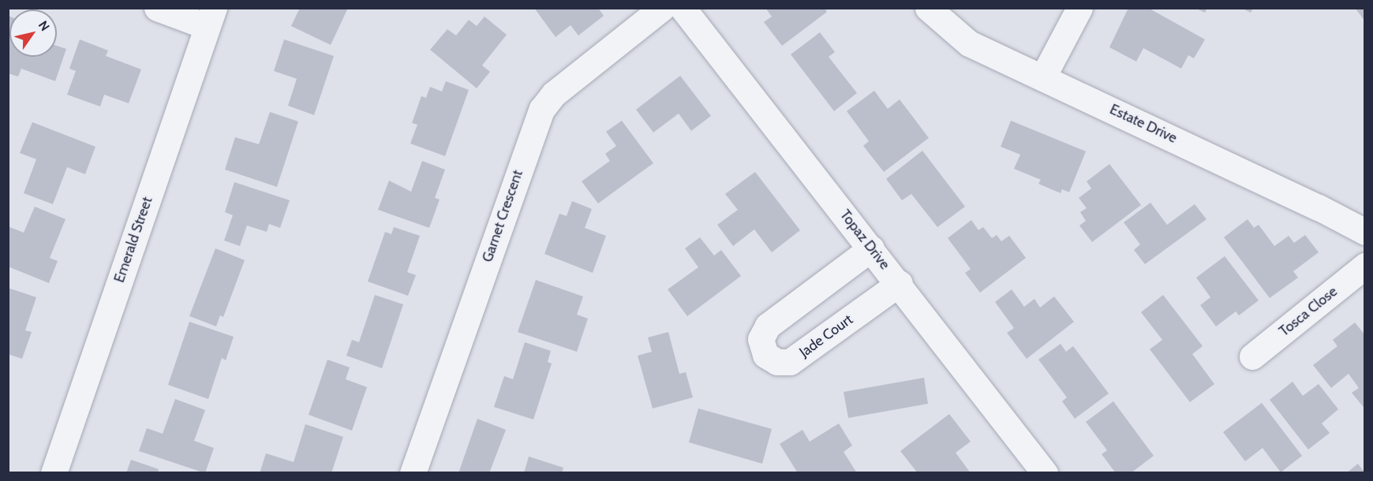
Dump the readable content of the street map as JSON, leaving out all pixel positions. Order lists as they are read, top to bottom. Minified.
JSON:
{"streets":{"street":["Estate Drive","Garnet Crescent","Emerald Street","Topaz Drive","Tosca Close","Jade Court"]},"crossings":[["Topaz Drive","Jade Court"]],"north":"top right"}
